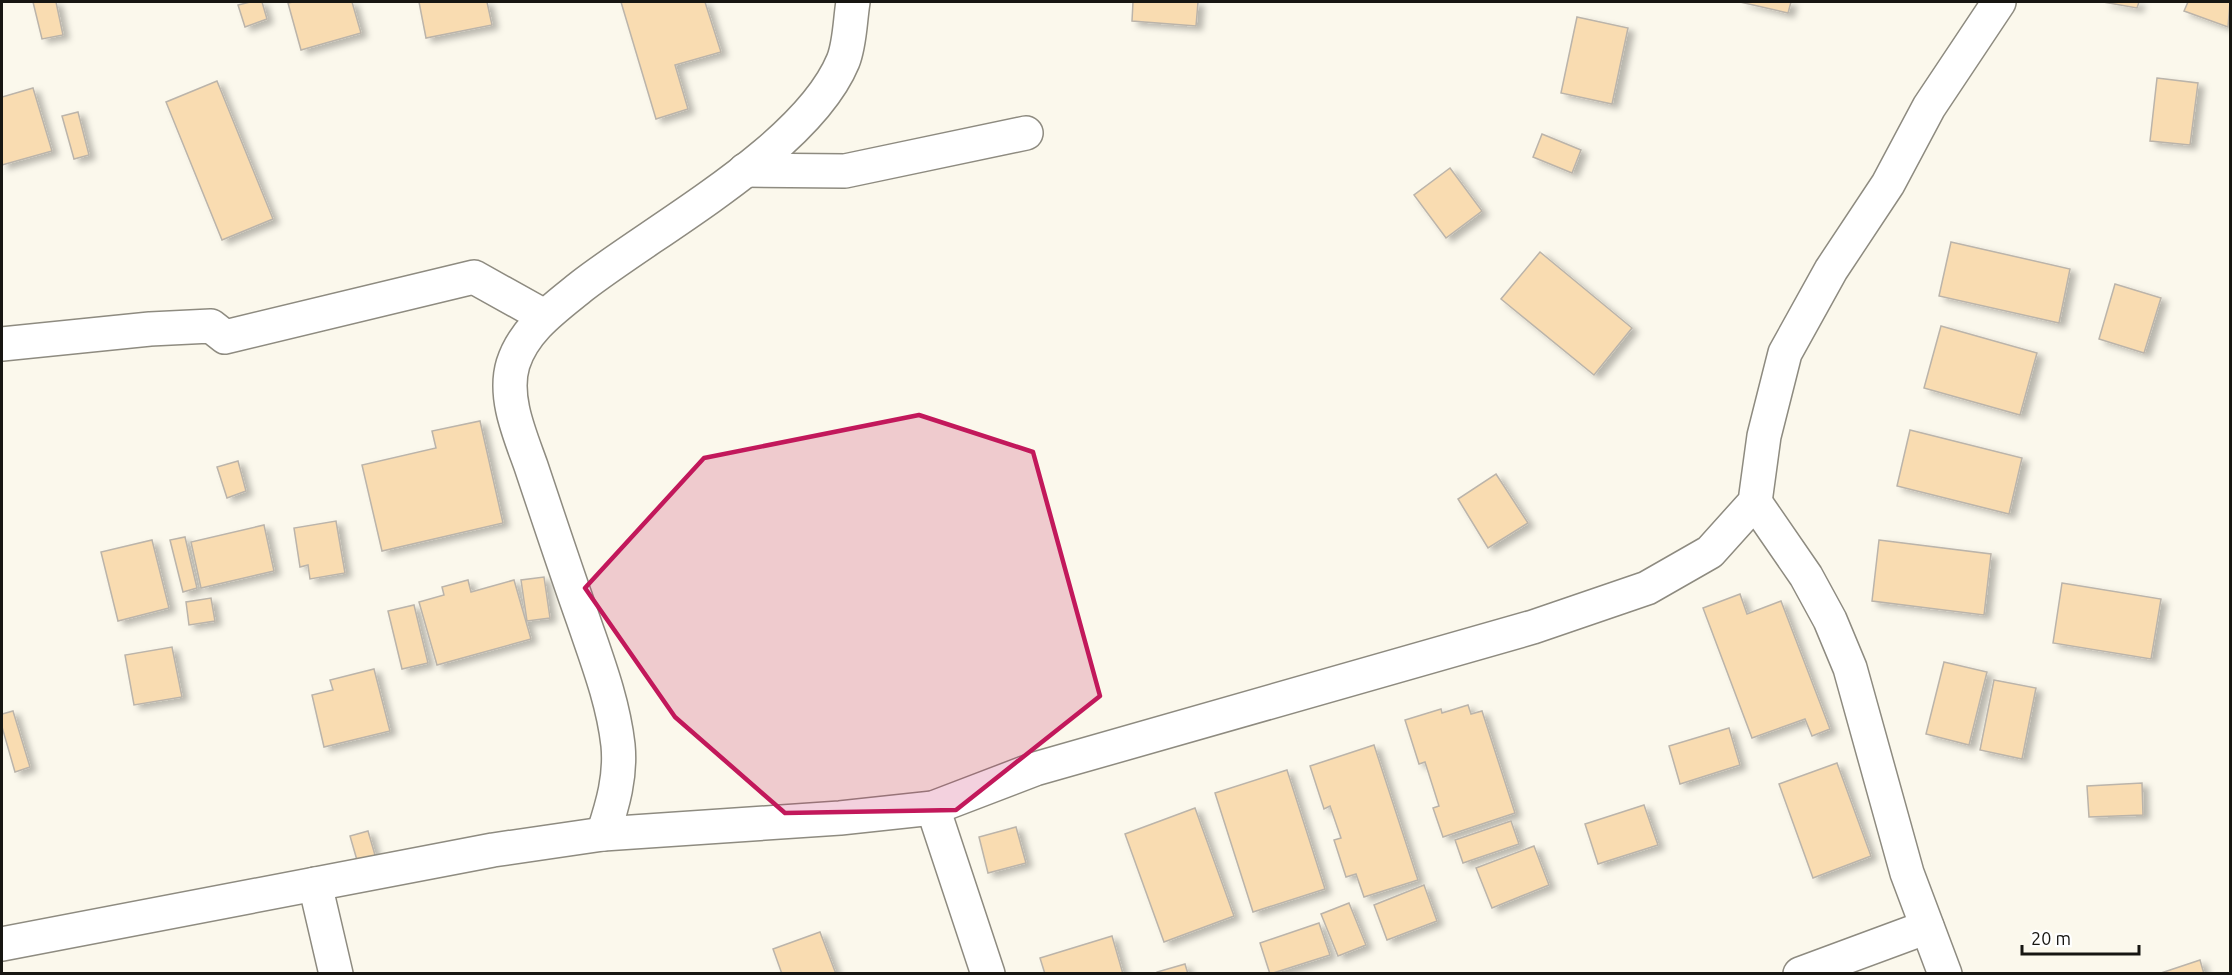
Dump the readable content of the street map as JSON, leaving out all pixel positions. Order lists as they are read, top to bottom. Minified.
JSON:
{"scale_bar":"20 m"}
